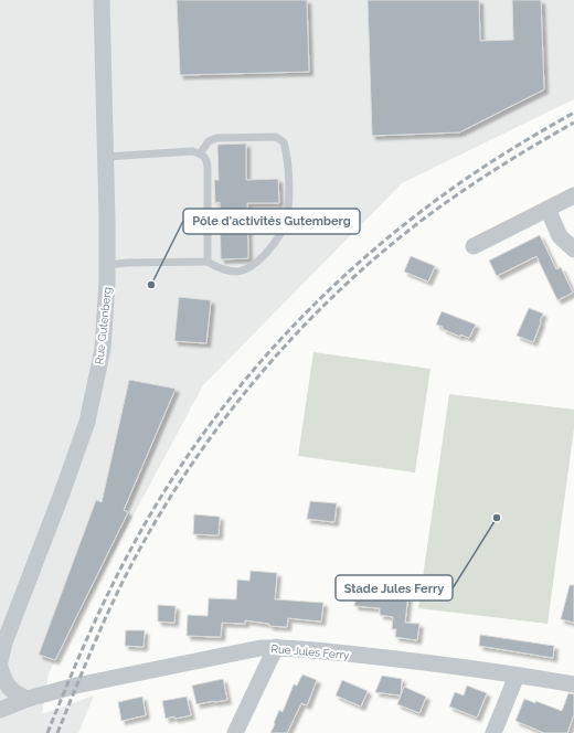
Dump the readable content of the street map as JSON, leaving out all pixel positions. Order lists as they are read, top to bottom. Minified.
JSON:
{"streets":{"street":["Rue Gutenberg","Rue Jules Ferry"]},"places":["Pôle d'activités Gutemberg","Stade Jules Ferry"]}
